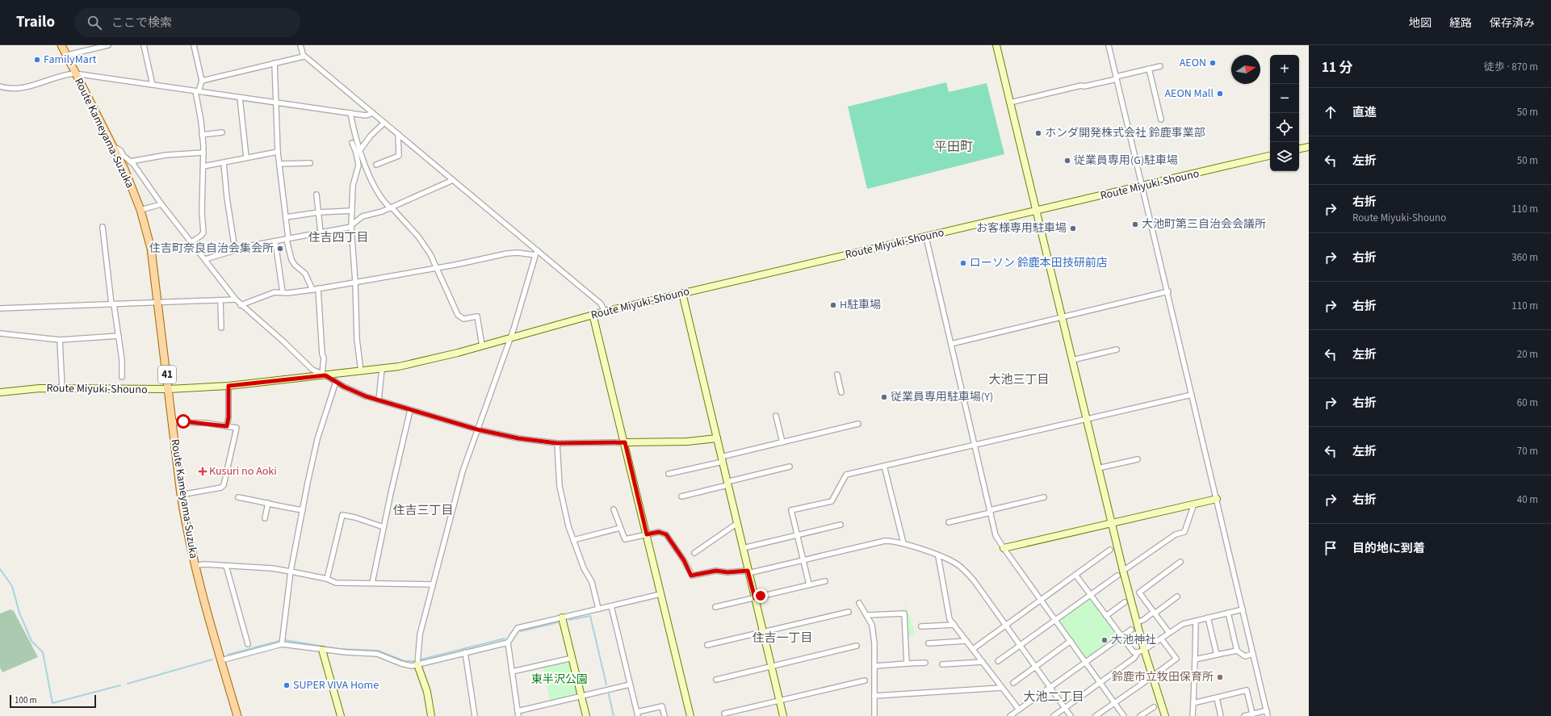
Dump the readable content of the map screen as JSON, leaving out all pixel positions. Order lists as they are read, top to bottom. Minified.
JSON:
{"streets":{"main road":["Route Kameyama-Suzuka","41"],"street":["Route Miyuki-Shouno"]},"crossings":[["Route Kameyama-Suzuka","Route Miyuki-Shouno"]],"districts":["平田町","住吉四丁目","大池三丁目","住吉三丁目","住吉一丁目","大池二丁目"],"parks":["東半沢公園"],"places":{"other":["FamilyMart","AEON","AEON Mall","ホンダ開発株式会社 鈴鹿事業部","従業員専用(G)駐車場","大池町第三自治会会議所","お客様専用駐車場","住吉町奈良自治会集会所","ローソン 鈴鹿本田技研前店","H駐車場","従業員専用駐車場(Y)","大池神社","鈴鹿市立牧田保育所","SUPER VIVA Home"],"health":["Kusuri no Aoki"]},"scale_bar":"100 m","north":"right","page":{"header":"Trailo","search":"ここで検索","nav":["地図","経路","保存済み"],"heading":["11 分","徒歩 · 870 m"],"map_buttons":["+","−"],"list":[["直進","50 m"],["左折","50 m"],["右折","Route Miyuki-Shouno","110 m"],["右折","360 m"],["右折","110 m"],["左折","20 m"],["右折","60 m"],["左折","70 m"],["右折","40 m"],"目的地に到着"],"scale":"100 m"}}
